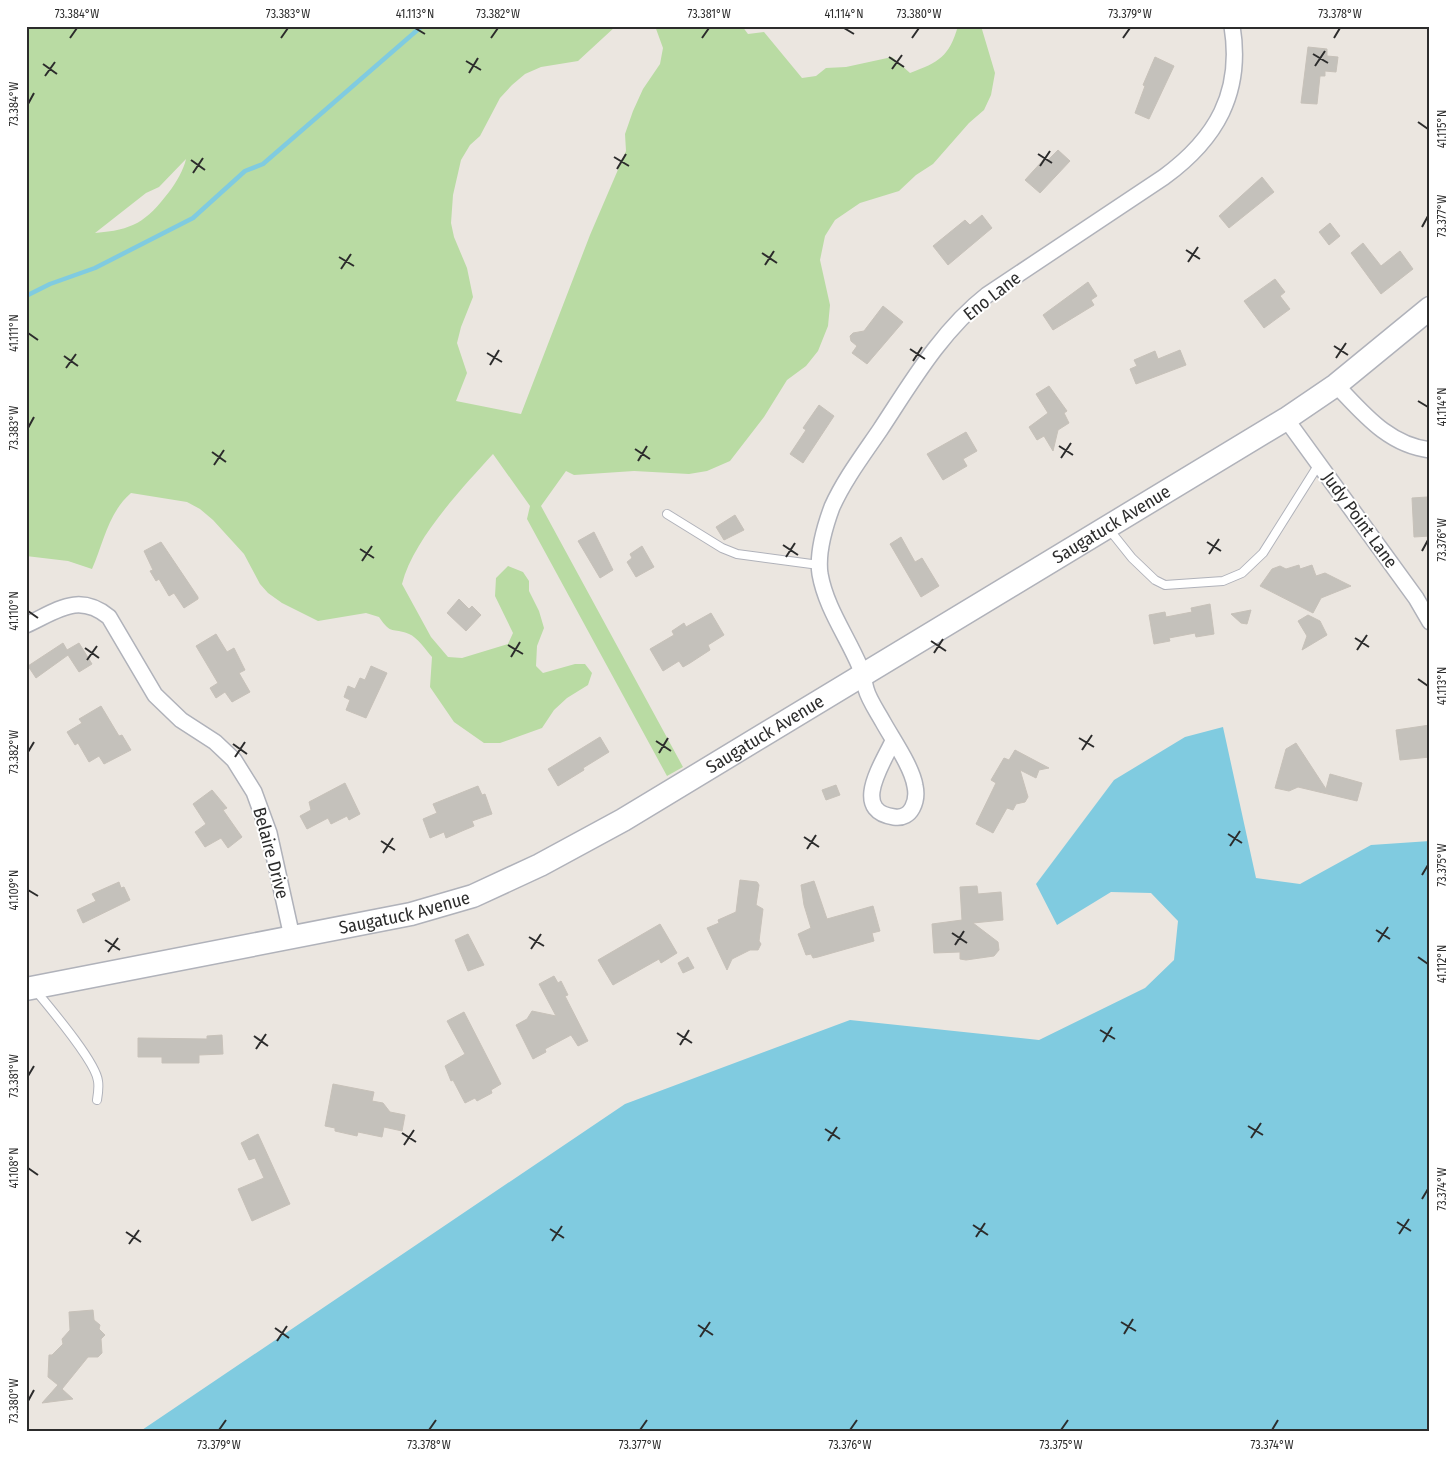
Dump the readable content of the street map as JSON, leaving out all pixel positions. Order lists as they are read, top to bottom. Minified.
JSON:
{"streets":{"main road":["Saugatuck Avenue"],"street":["Eno Lane","Judy Point Lane","Belaire Drive"]},"crossings":[["Eno Lane","Saugatuck Avenue"],["Judy Point Lane","Saugatuck Avenue"],["Saugatuck Avenue","Belaire Drive"]],"coordinates":["73.384°W","73.383°W","41.113°N","73.382°W","73.381°W","41.114°N","73.380°W","73.379°W","73.378°W","41.115°N","73.377°W","41.111°N","73.376°W","41.110°N","73.375°W","41.109°N","41.112°N","41.108°N","73.374°W"]}
